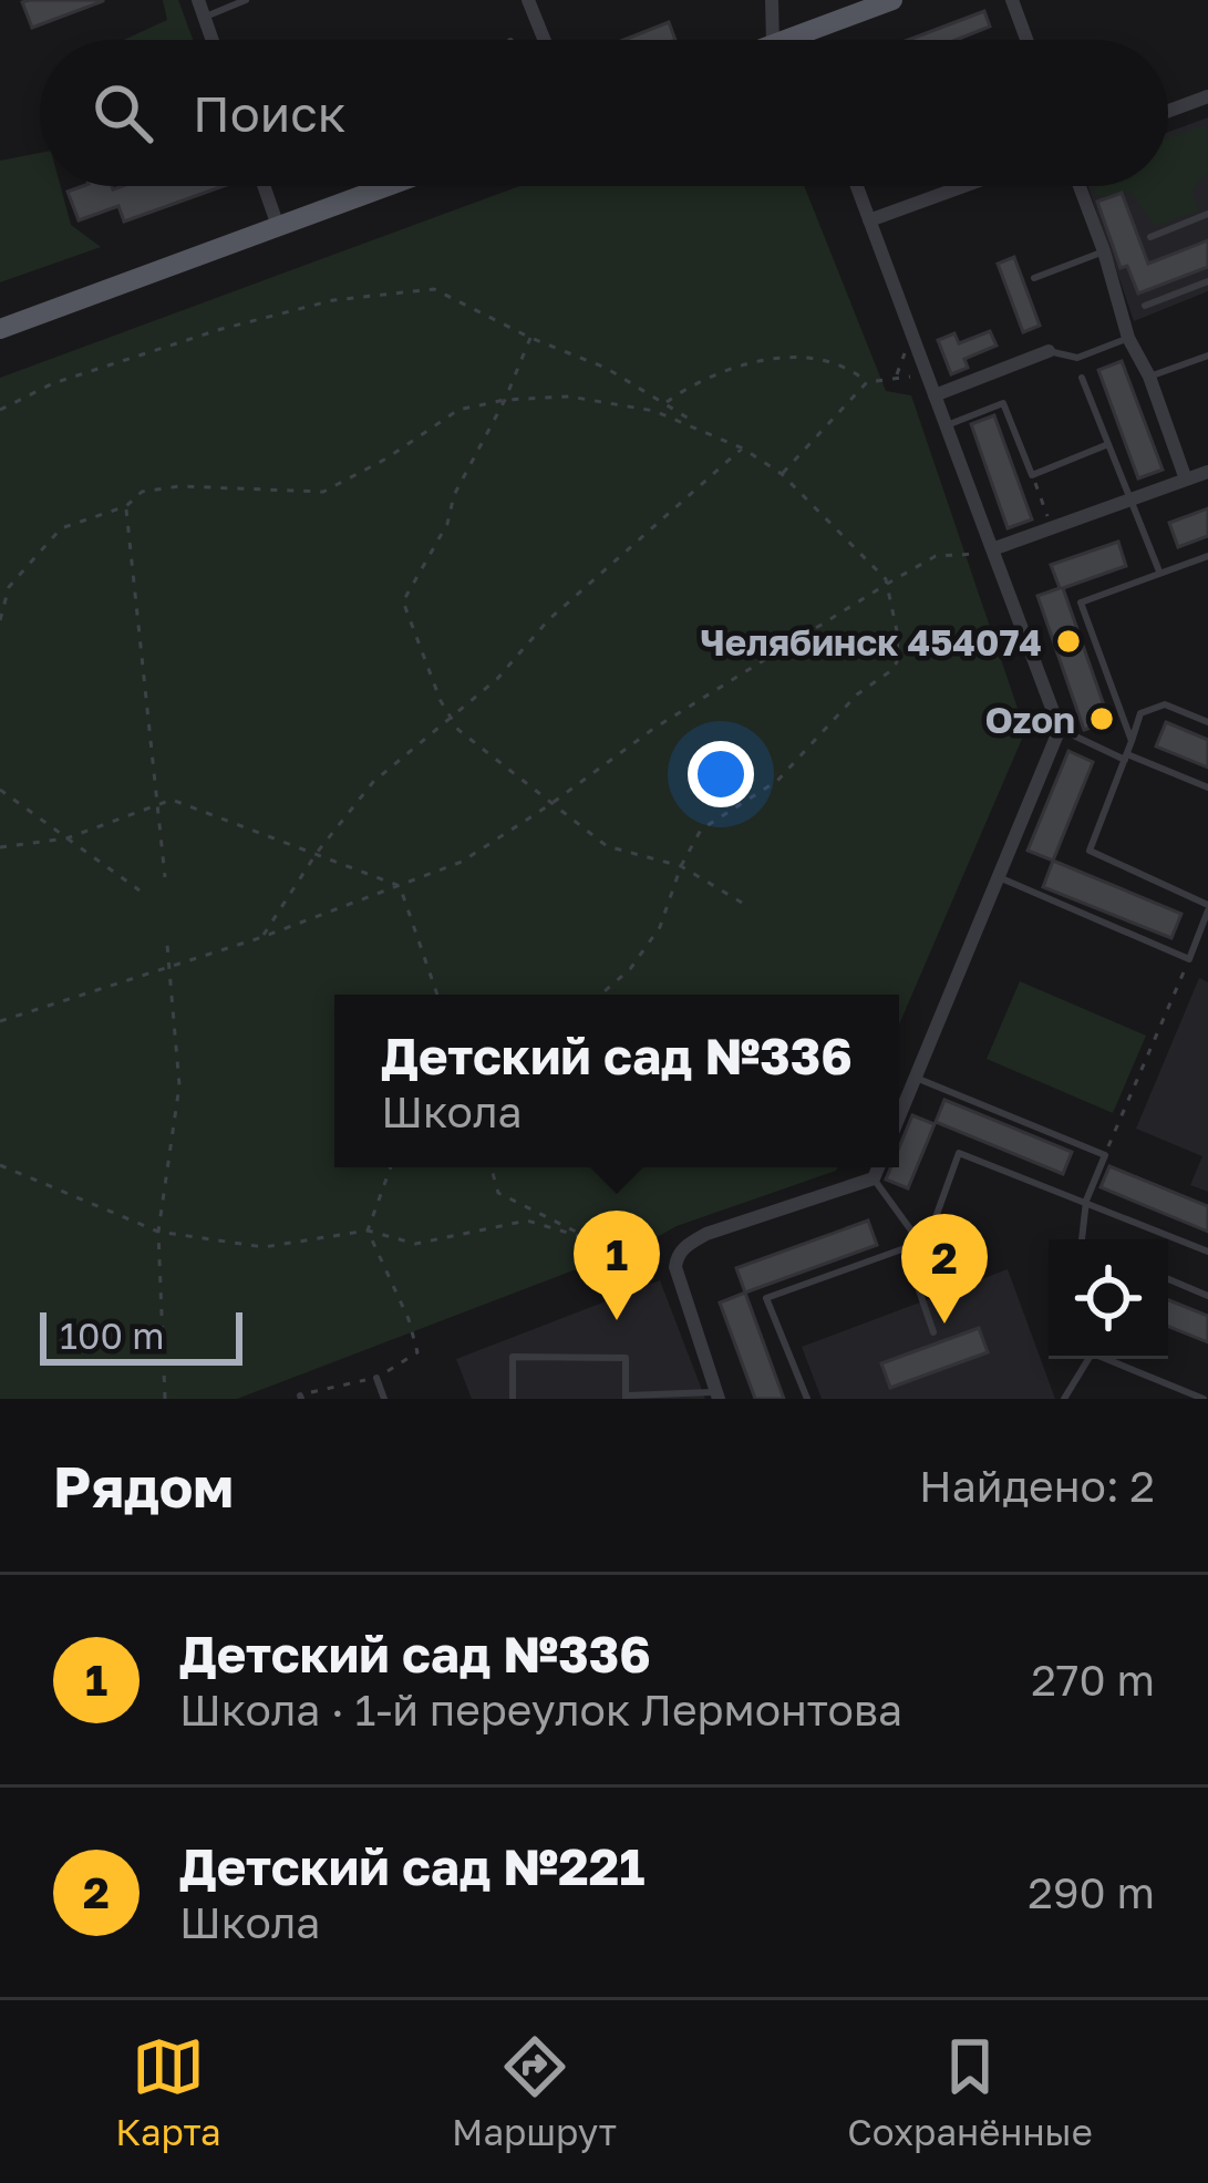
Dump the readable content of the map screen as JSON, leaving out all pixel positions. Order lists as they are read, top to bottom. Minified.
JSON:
{"places":["Челябинск 454074","Ozon"],"scale_bar":"100 m","page":{"search":"Поиск","popup":["Детский сад №336","Школа"],"pins":["1","2"],"scale":"100 m","heading":["Рядом","Найдено: 2"],"list":[{"mark":"1","name":"Детский сад №336","note":"Школа · 1-й переулок Лермонтова","value":"270 m"},{"mark":"2","name":"Детский сад №221","note":"Школа","value":"290 m"}],"nav":["Карта","Маршрут","Сохранённые"]}}
